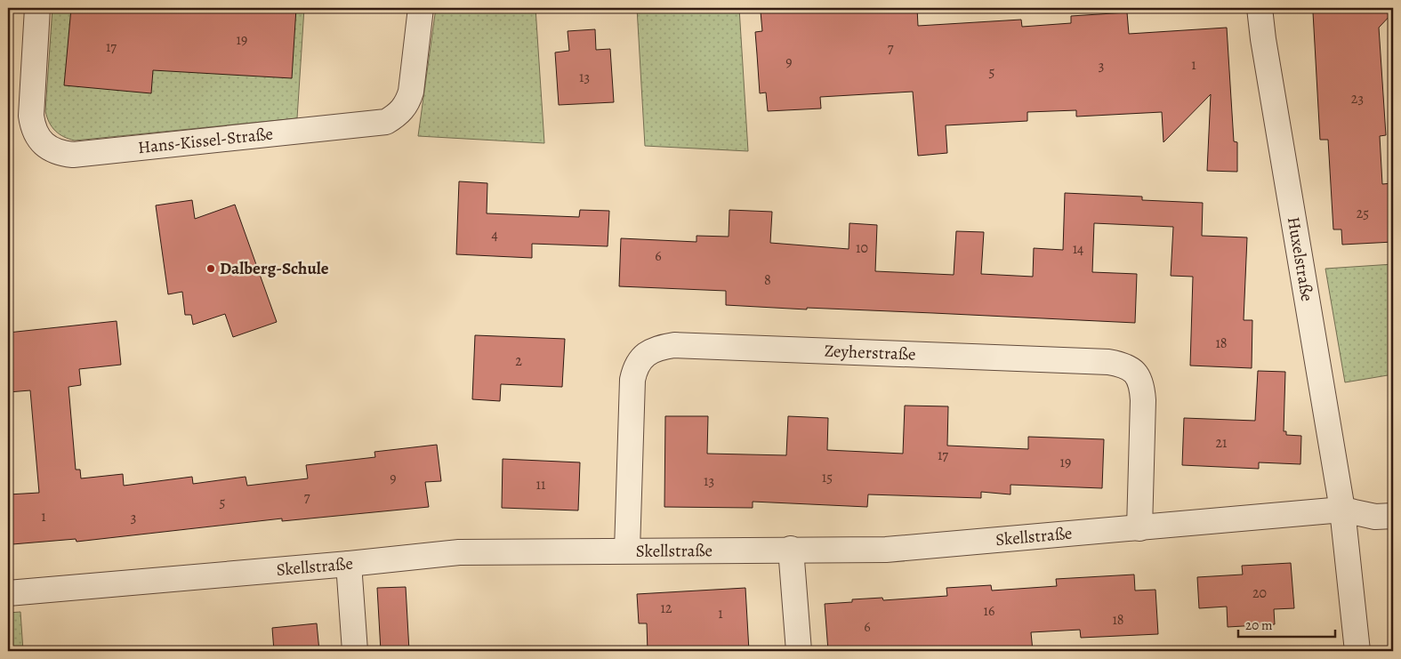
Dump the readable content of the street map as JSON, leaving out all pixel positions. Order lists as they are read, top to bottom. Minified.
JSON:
{"streets":{"street":["Hans-Kissel-Straße","Huxelstraße","Zeyherstraße","Skellstraße"]},"crossings":[["Huxelstraße","Skellstraße"],["Zeyherstraße","Skellstraße"]],"places":["Dalberg-Schule"],"house_numbers":["19","17","7","9","1","3","5","13","23","25","4","10","14","6","8","18","2","21","17","19","15","9","13","11","7","5","1","3","20","12","16","1","18","6"],"scale_bar":"20 m"}
